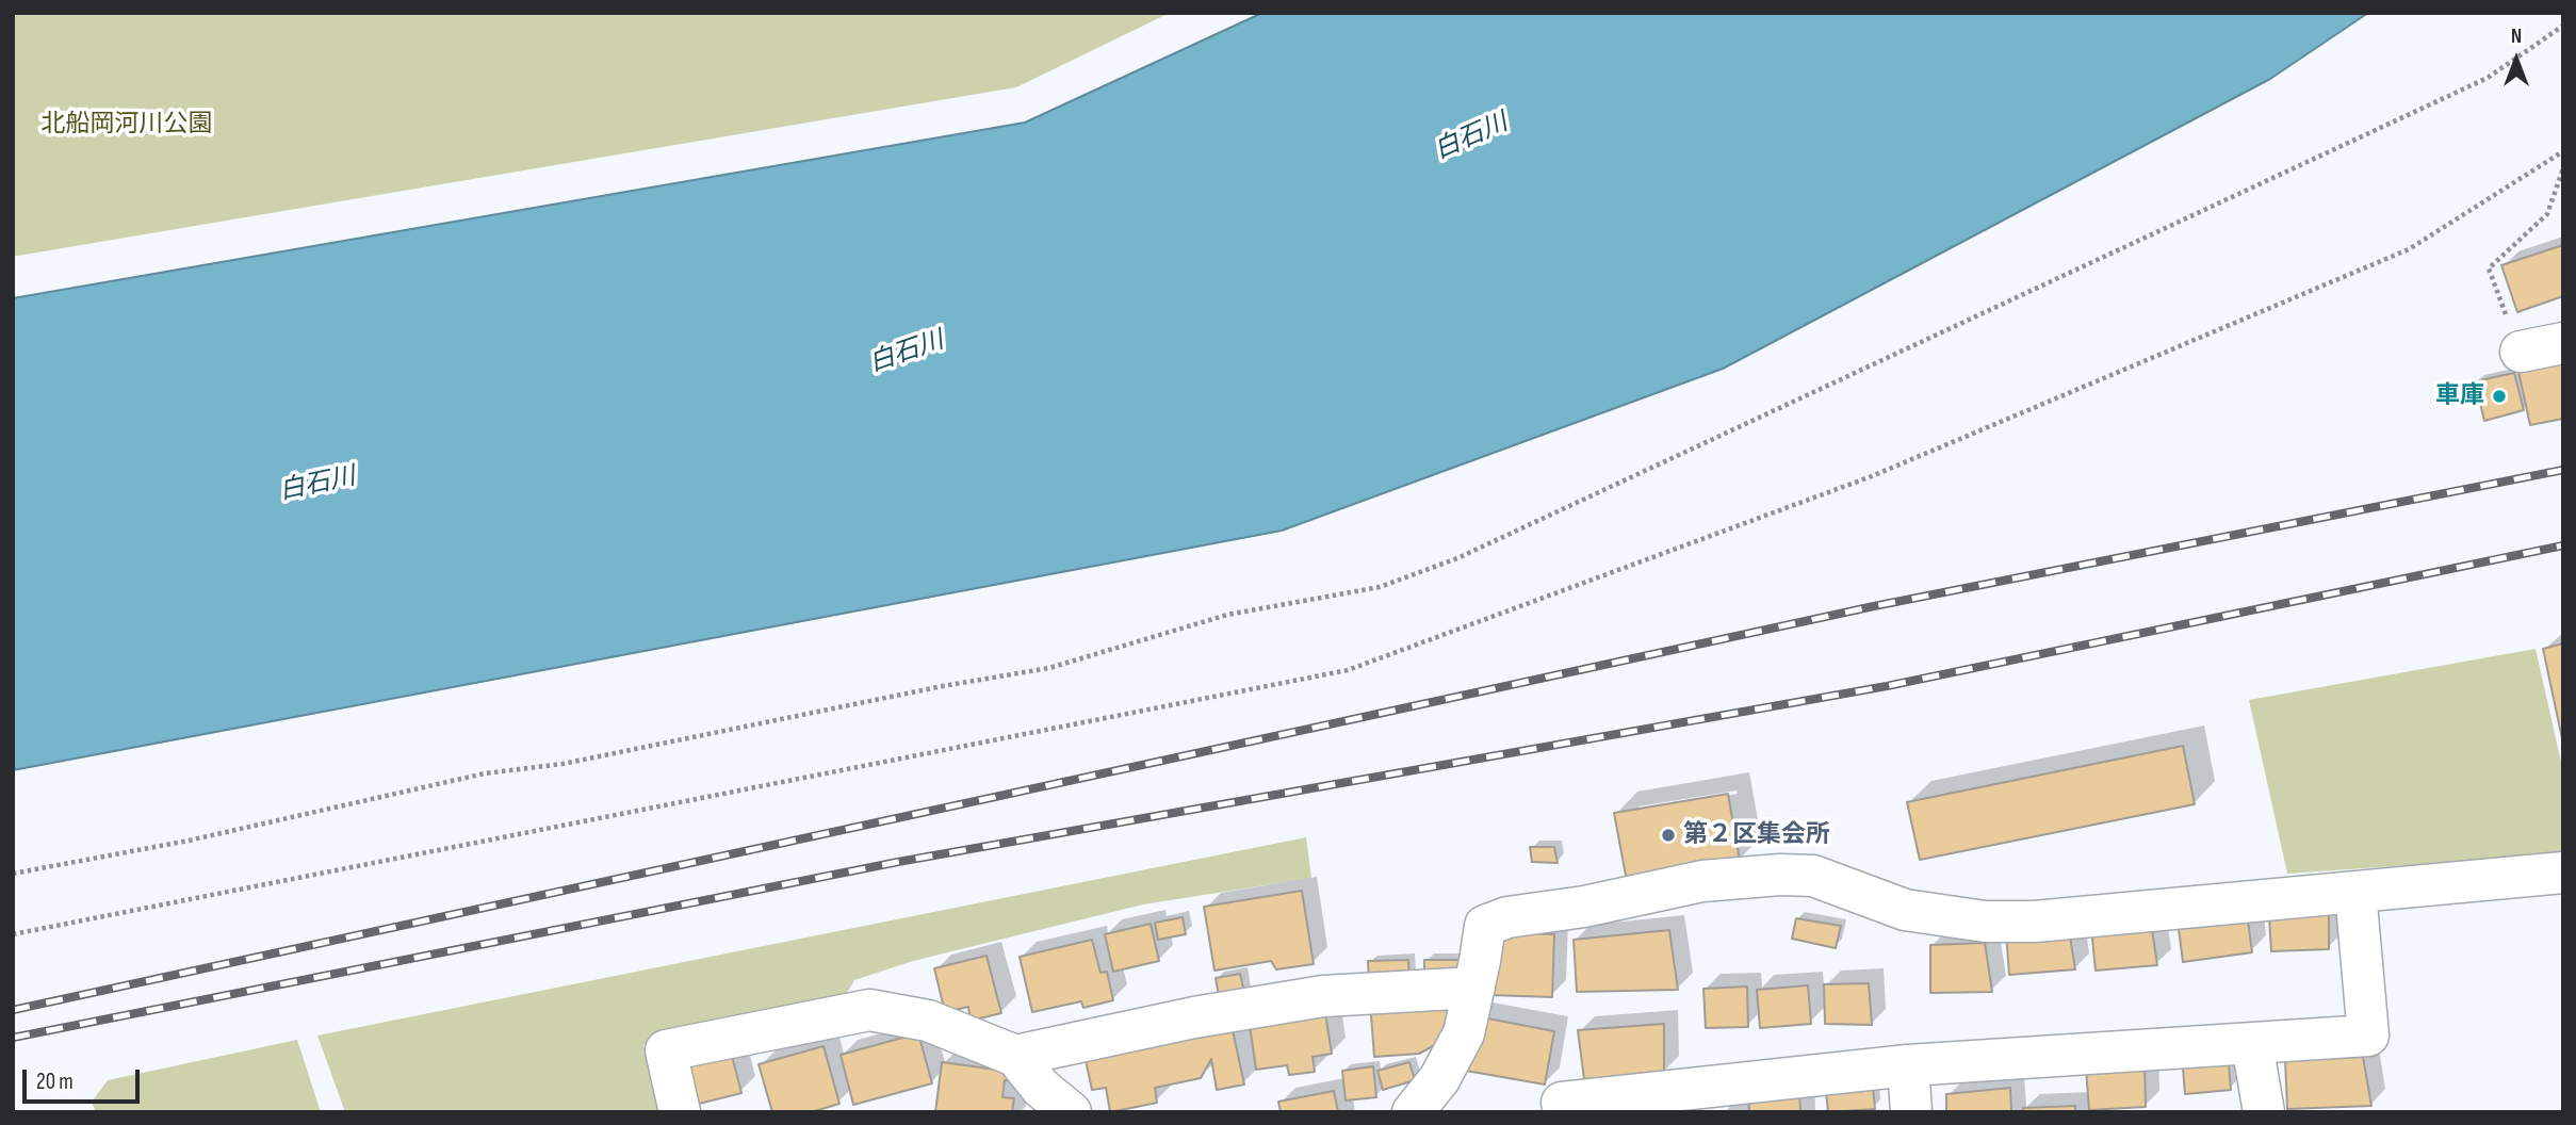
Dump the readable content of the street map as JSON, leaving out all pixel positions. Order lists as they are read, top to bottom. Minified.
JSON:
{"water":["白石川"],"parks":["北船岡河川公園"],"places":["車庫","第２区集会所"],"scale_bar":"20 m","north":"top"}
